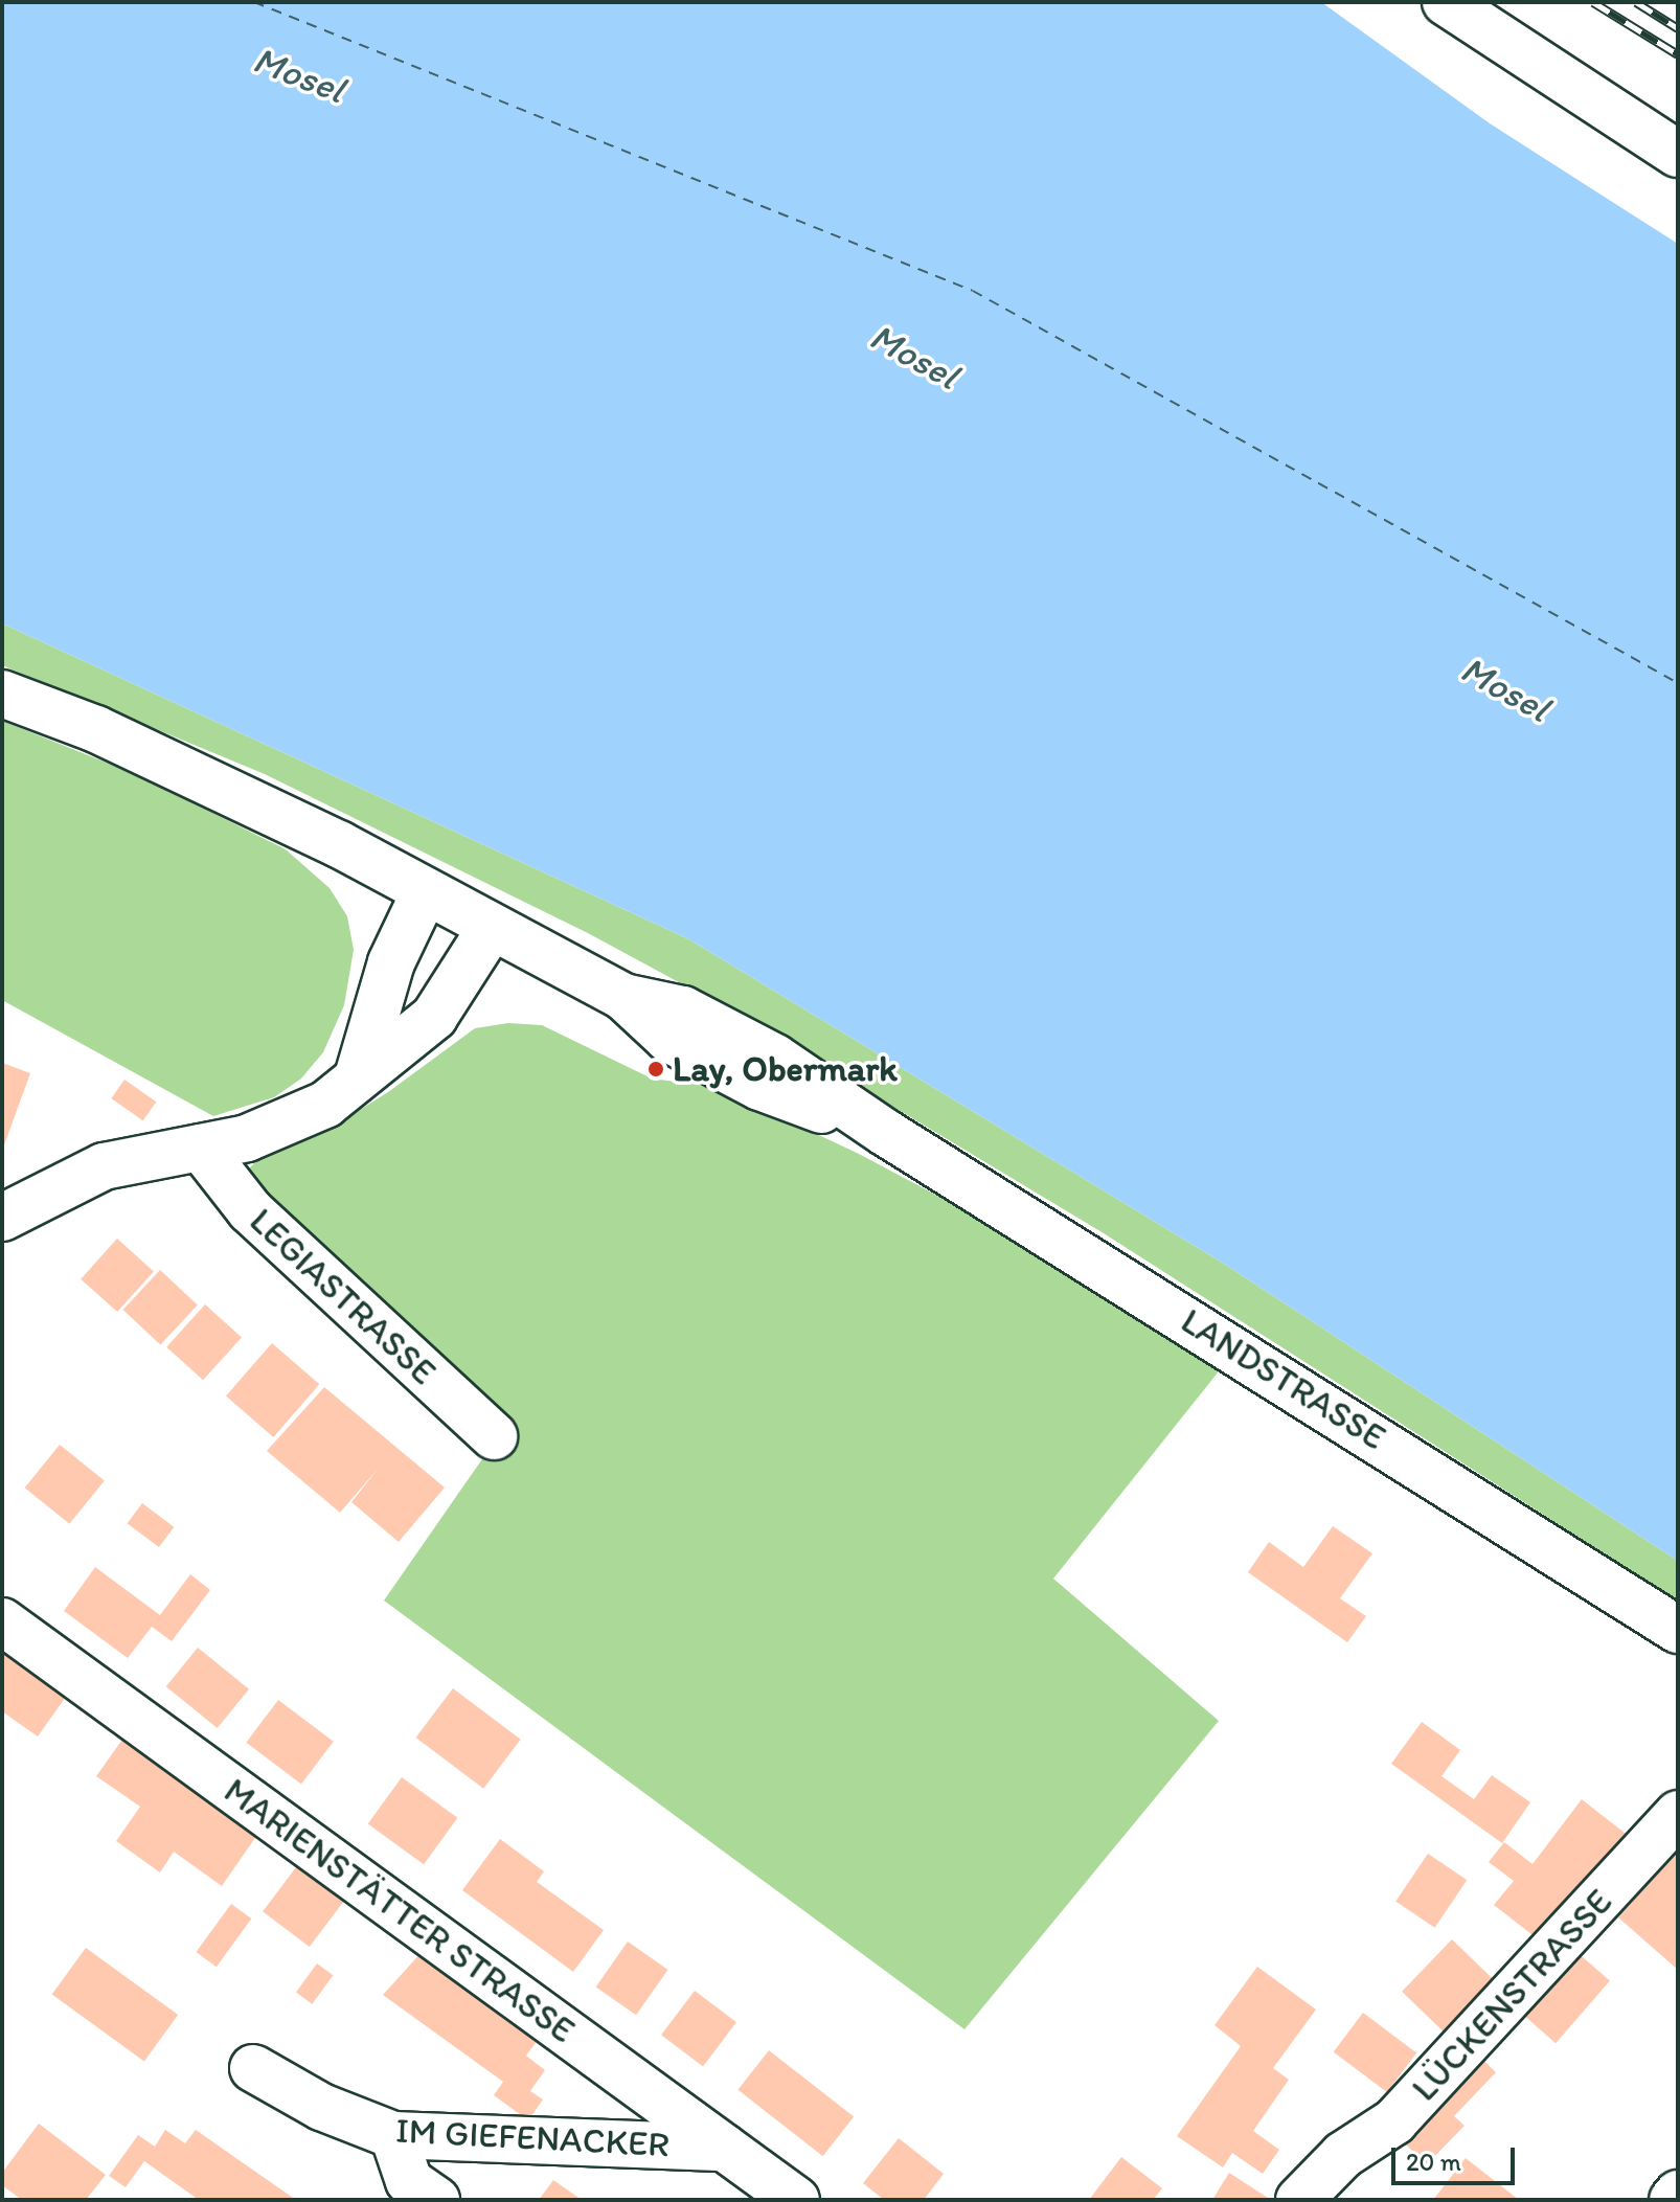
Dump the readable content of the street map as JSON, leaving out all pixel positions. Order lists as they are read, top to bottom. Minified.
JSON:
{"streets":{"street":["LEGIASTRASSE","LANDSTRASSE","MARIENSTÄTTER STRASSE","LÜCKENSTRASSE","IM GIEFENACKER"]},"crossings":[["MARIENSTÄTTER STRASSE","IM GIEFENACKER"]],"water":["Mosel"],"places":["Lay, Obermark"],"scale_bar":"20 m"}
